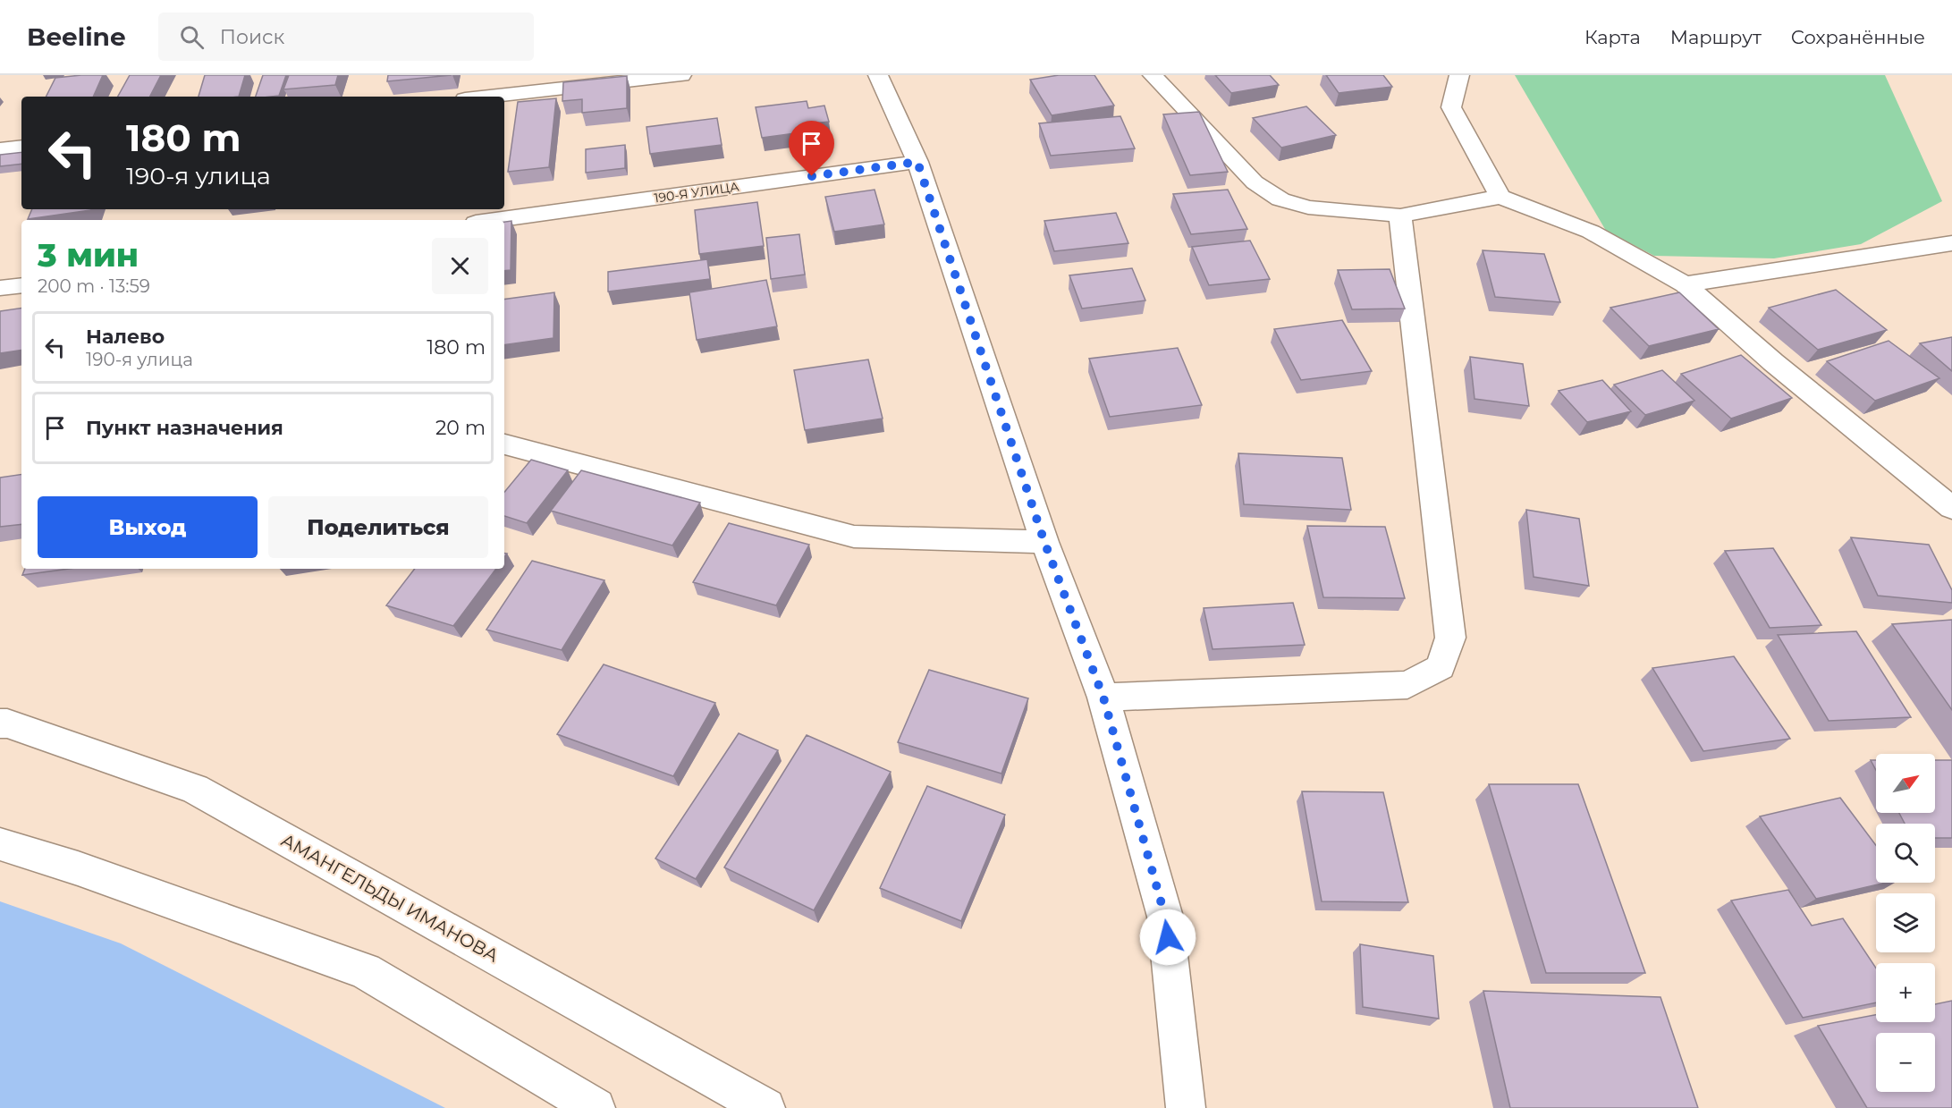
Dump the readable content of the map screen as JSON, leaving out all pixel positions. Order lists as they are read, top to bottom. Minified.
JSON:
{"streets":{"street":["190-Я УЛИЦА","АМАНГЕЛЬДЫ ИМАНОВА"]},"north":"top right","page":{"header":"Beeline","search":"Поиск","nav":["Карта","Маршрут","Сохранённые"],"turn":["180 m","190-я улица"],"heading":["3 мин","200 m · 13:59"],"list":[{"name":"Налево","note":"190-я улица","value":"180 m"},{"name":"Пункт назначения","value":"20 m"}],"buttons":["Выход","Поделиться"],"map_buttons":["+","−"]}}
